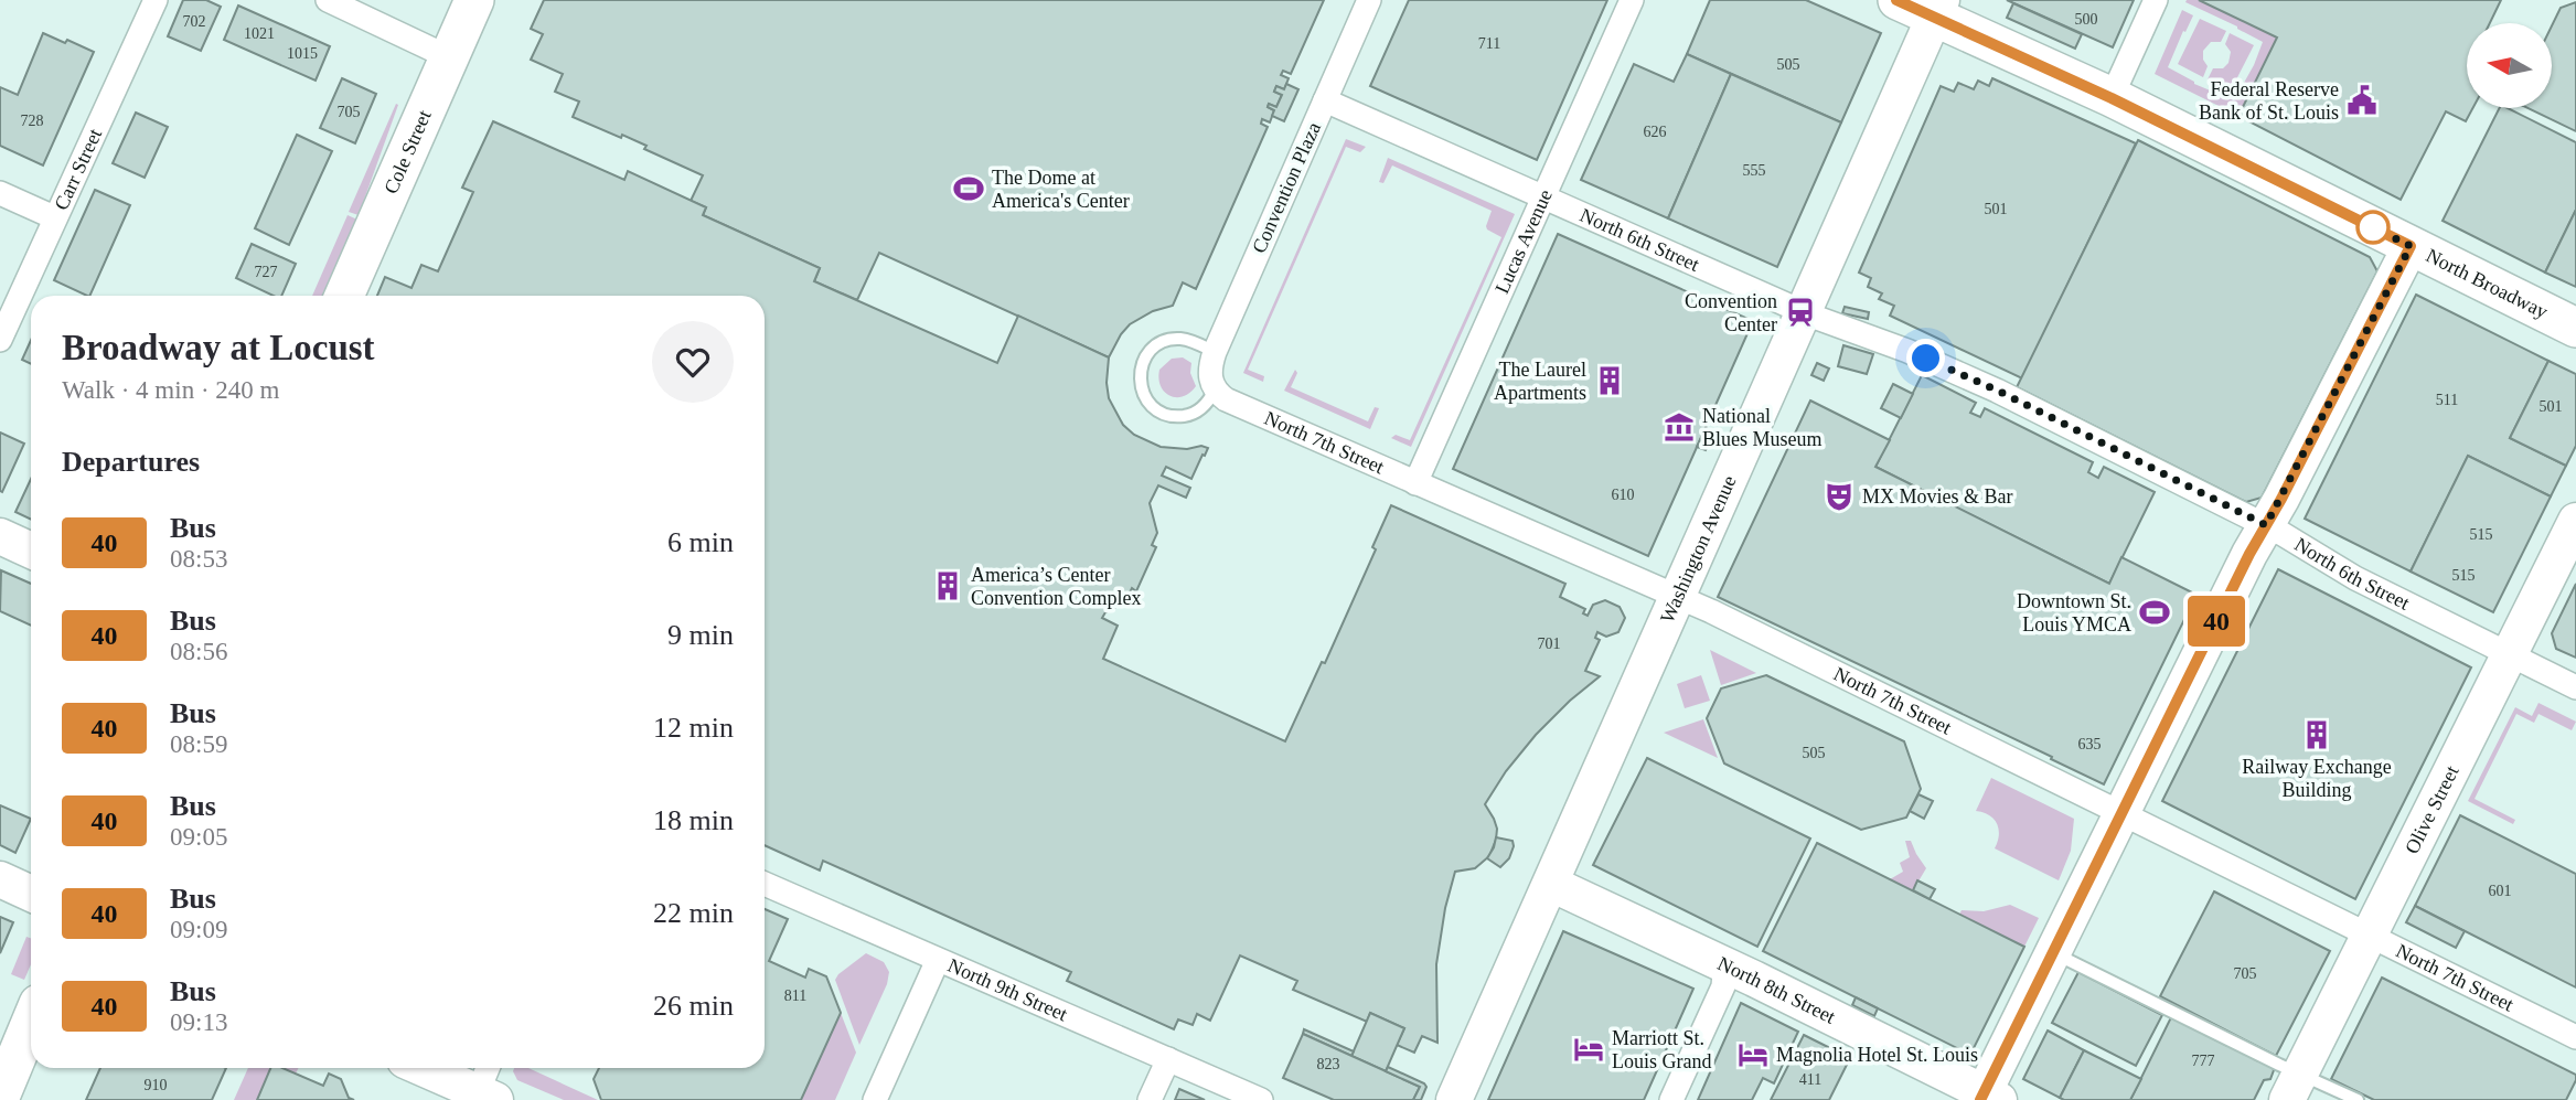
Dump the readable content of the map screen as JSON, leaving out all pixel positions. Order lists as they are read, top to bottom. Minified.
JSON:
{"streets":{"main road":["Cole Street","North Broadway"],"street":["Carr Street","Convention Plaza","North 6th Street","Lucas Avenue","North 7th Street","Washington Avenue","Olive Street","North 9th Street","North 8th Street"]},"crossings":[["Convention Plaza","North 6th Street"],["Convention Plaza","North 7th Street"],["North 6th Street","Lucas Avenue"],["North 6th Street","Washington Avenue"],["North 6th Street","Olive Street"],["Lucas Avenue","North 7th Street"],["North Broadway","Washington Avenue"],["North 7th Street","Washington Avenue"],["North 7th Street","Olive Street"],["Washington Avenue","North 8th Street"]],"places":{"public building":["Federal Reserve Bank of St. Louis"],"sports":["The Dome at America's Center","Downtown St. Louis YMCA"],"station":["Convention Center"],"building":["The Laurel Apartments","America’s Center Convention Complex","Railway Exchange Building"],"museum":["National Blues Museum"],"theatre":["MX Movies & Bar"],"hotel":["Marriott St. Louis Grand","Magnolia Hotel St. Louis"]},"lines":["bus line 40"],"house_numbers":["500","702","1021","711","1015","505","705","728","626","555","501","727","511","501","610","515","515","701","635","505","601","705","811","777","823","411","910"],"north":"left","page":{"on_map":"40","heading":[["Broadway at Locust","Walk · 4 min · 240 m"],"Departures"],"list":[{"mark":"40","name":"Bus","note":"08:53","value":"6 min"},{"mark":"40","name":"Bus","note":"08:56","value":"9 min"},{"mark":"40","name":"Bus","note":"08:59","value":"12 min"},{"mark":"40","name":"Bus","note":"09:05","value":"18 min"},{"mark":"40","name":"Bus","note":"09:09","value":"22 min"},{"mark":"40","name":"Bus","note":"09:13","value":"26 min"}]}}
